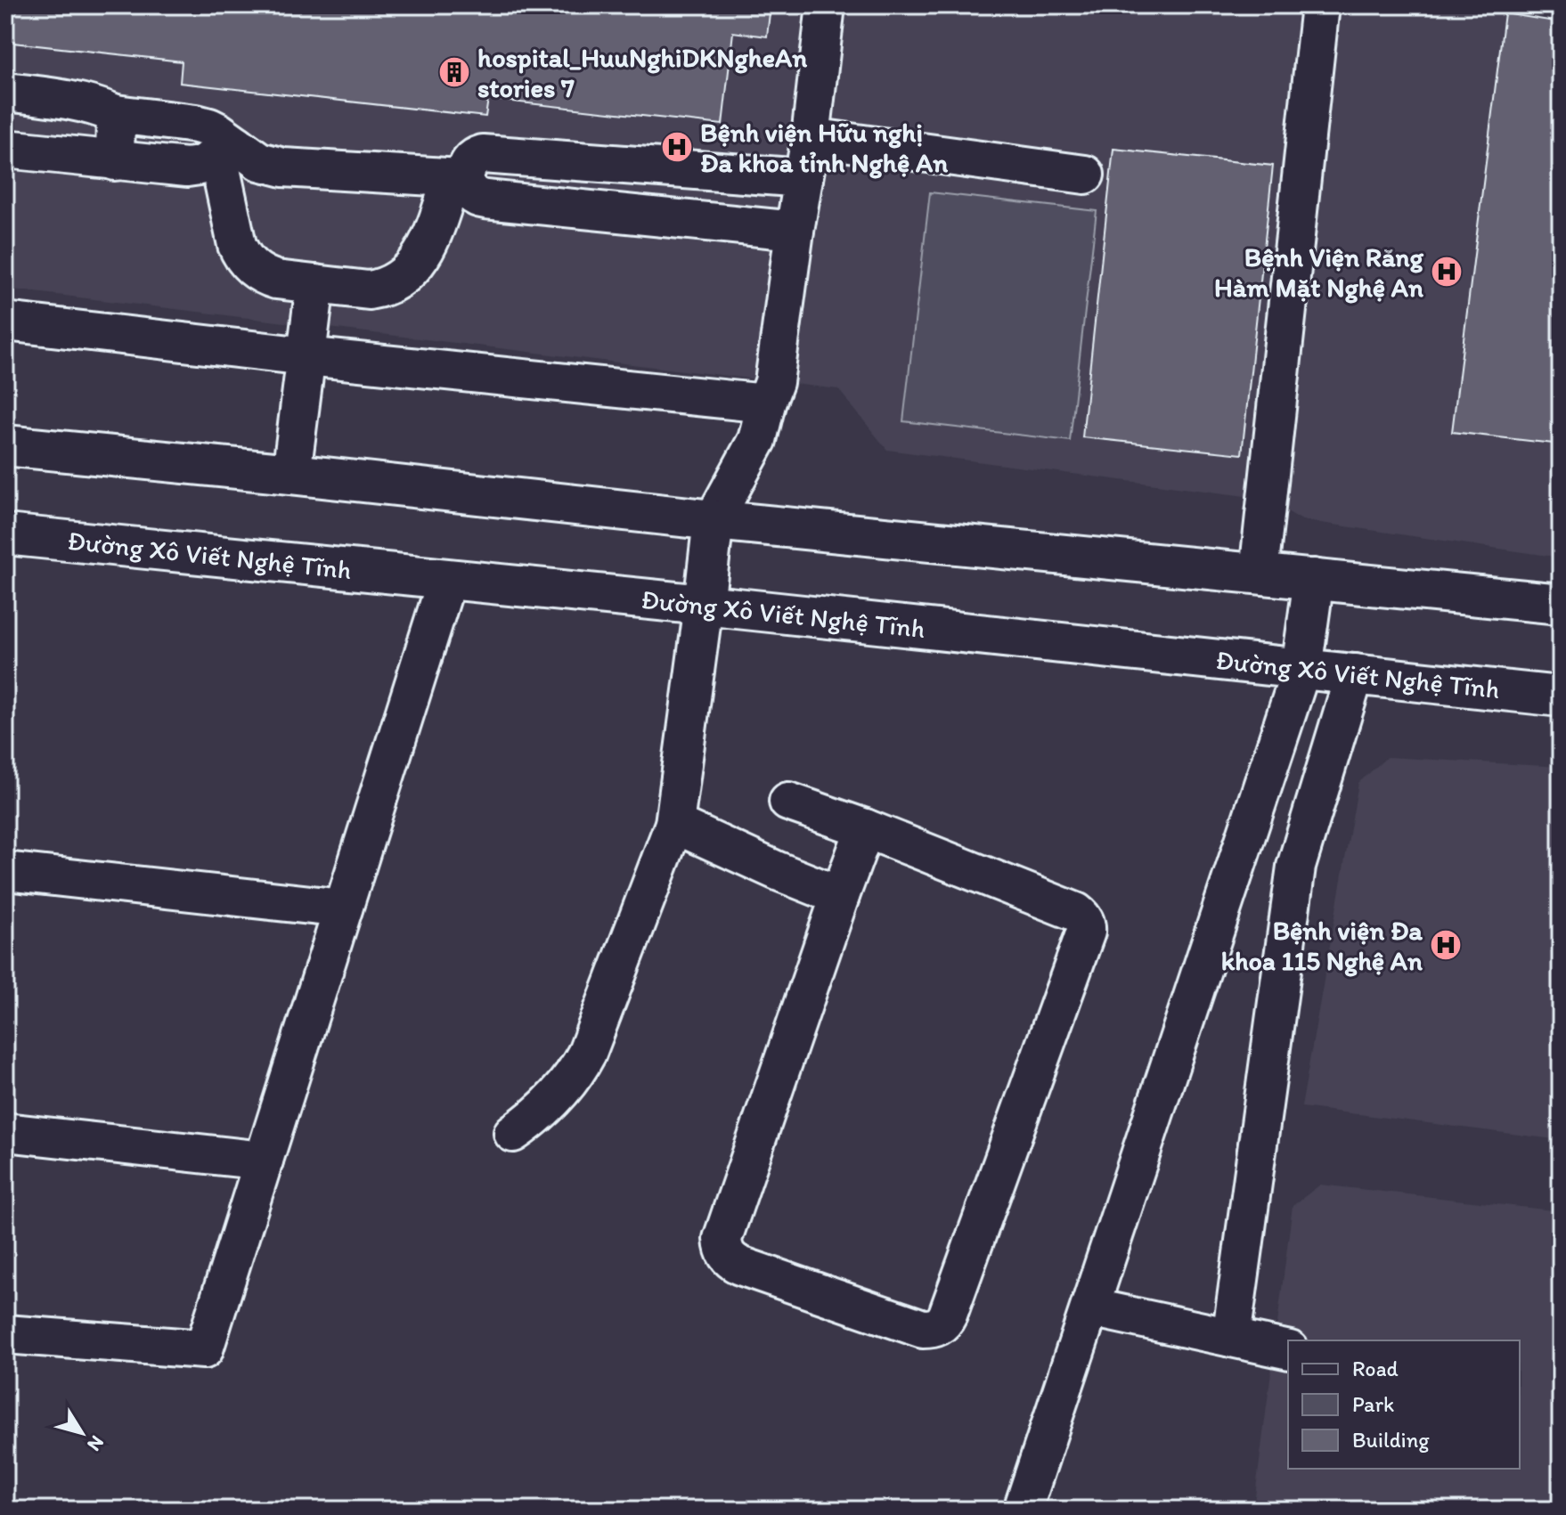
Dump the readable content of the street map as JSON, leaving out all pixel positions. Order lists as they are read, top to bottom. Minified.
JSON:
{"streets":{"main road":["Đường Xô Viết Nghệ Tĩnh"]},"places":{"building":["hospital_HuuNghiDKNgheAn stories 7"],"hospital":["Bệnh viện Hữu nghị Đa khoa tỉnh Nghệ An","Bệnh Viện Răng Hàm Mặt Nghệ An","Bệnh viện Đa khoa 115 Nghệ An"]},"legend":["Road","Park","Building"],"north":"bottom right"}
